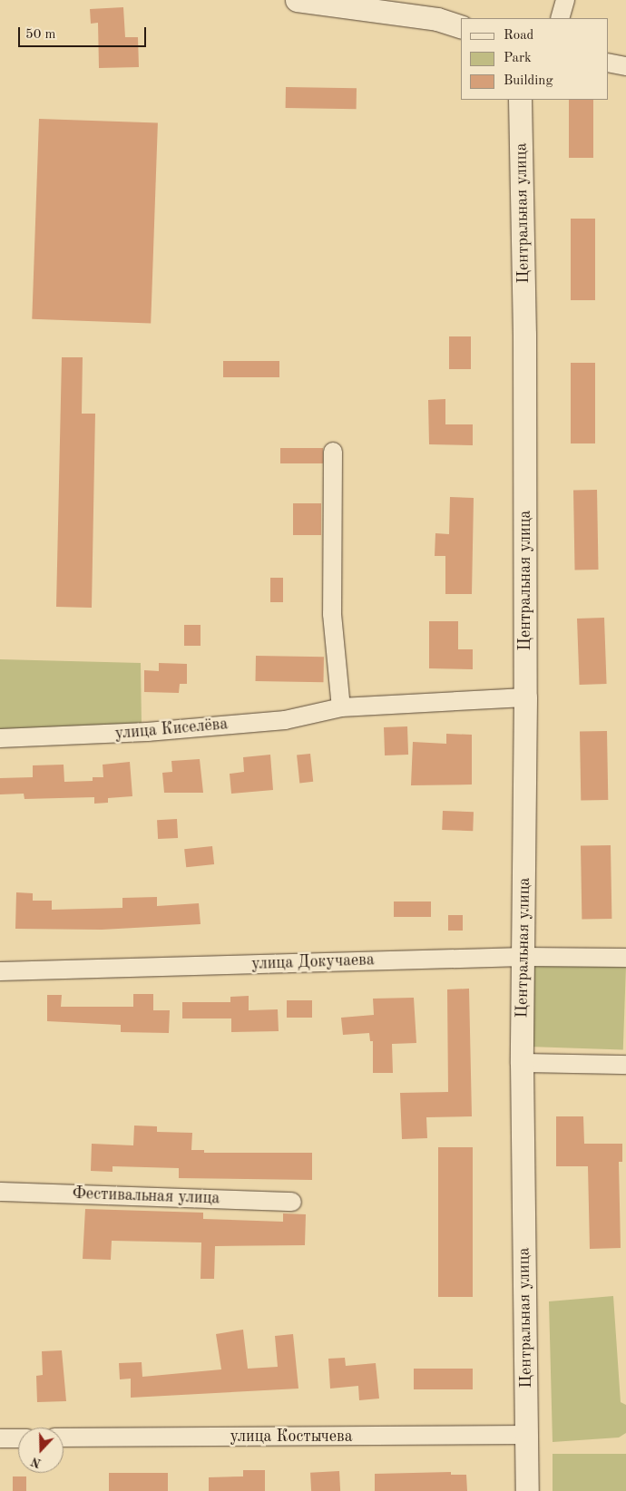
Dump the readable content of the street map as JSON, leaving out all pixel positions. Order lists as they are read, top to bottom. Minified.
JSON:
{"streets":{"street":["Центральная улица","улица Киселёва","улица Докучаева","Фестивальная улица","улица Костычева"]},"crossings":[["Центральная улица","улица Киселёва"],["Центральная улица","улица Докучаева"],["Центральная улица","улица Костычева"]],"legend":["Road","Park","Building"],"scale_bar":"50 m","north":"bottom"}
